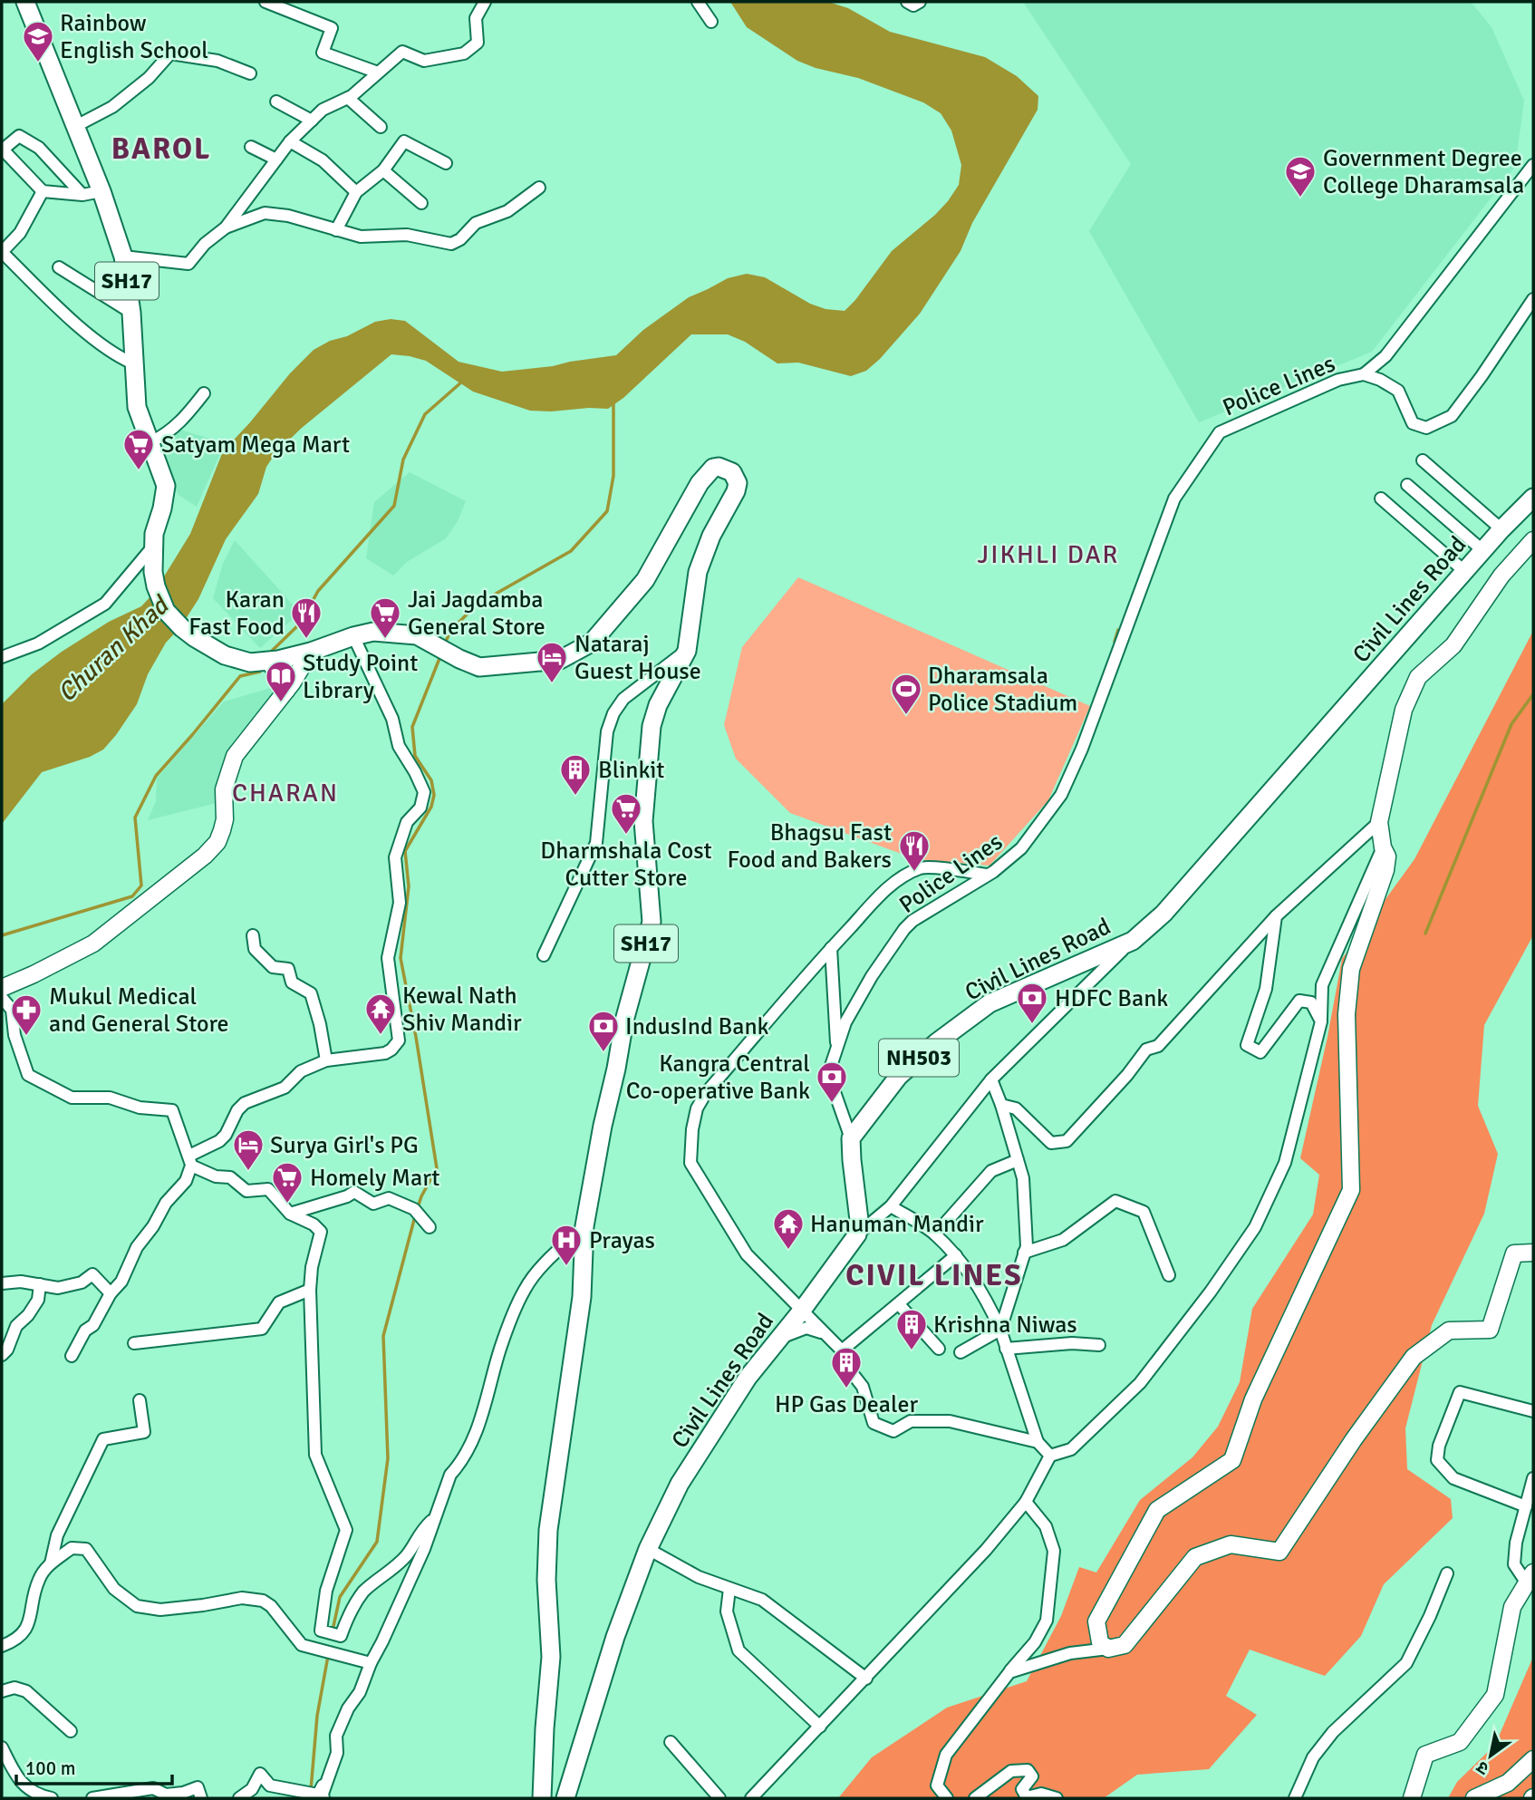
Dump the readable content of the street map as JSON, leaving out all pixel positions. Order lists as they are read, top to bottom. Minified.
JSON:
{"streets":{"main road":["SH17","Civil Lines Road","NH503"],"street":["Police Lines"]},"crossings":[["Police Lines","Civil Lines Road"]],"districts":["BAROL","JIKHLI DAR","CHARAN","CIVIL LINES"],"water":["Churan Khad"],"places":{"school or university":["Rainbow English School","Government Degree College Dharamsala"],"supermarket":["Satyam Mega Mart","Jai Jagdamba General Store","Dharmshala Cost Cutter Store","Homely Mart"],"restaurant":["Karan Fast Food","Bhagsu Fast Food and Bakers"],"hotel":["Nataraj Guest House","Surya Girl's PG"],"library":["Study Point Library"],"sports":["Dharamsala Police Stadium"],"building":["Blinkit","Krishna Niwas","HP Gas Dealer"],"bank":["HDFC Bank","IndusInd Bank","Kangra Central Co-operative Bank"],"temple":["Kewal Nath Shiv Mandir","Hanuman Mandir"],"pharmacy":["Mukul Medical and General Store"],"hospital":["Prayas"]},"scale_bar":"100 m","north":"bottom left"}
